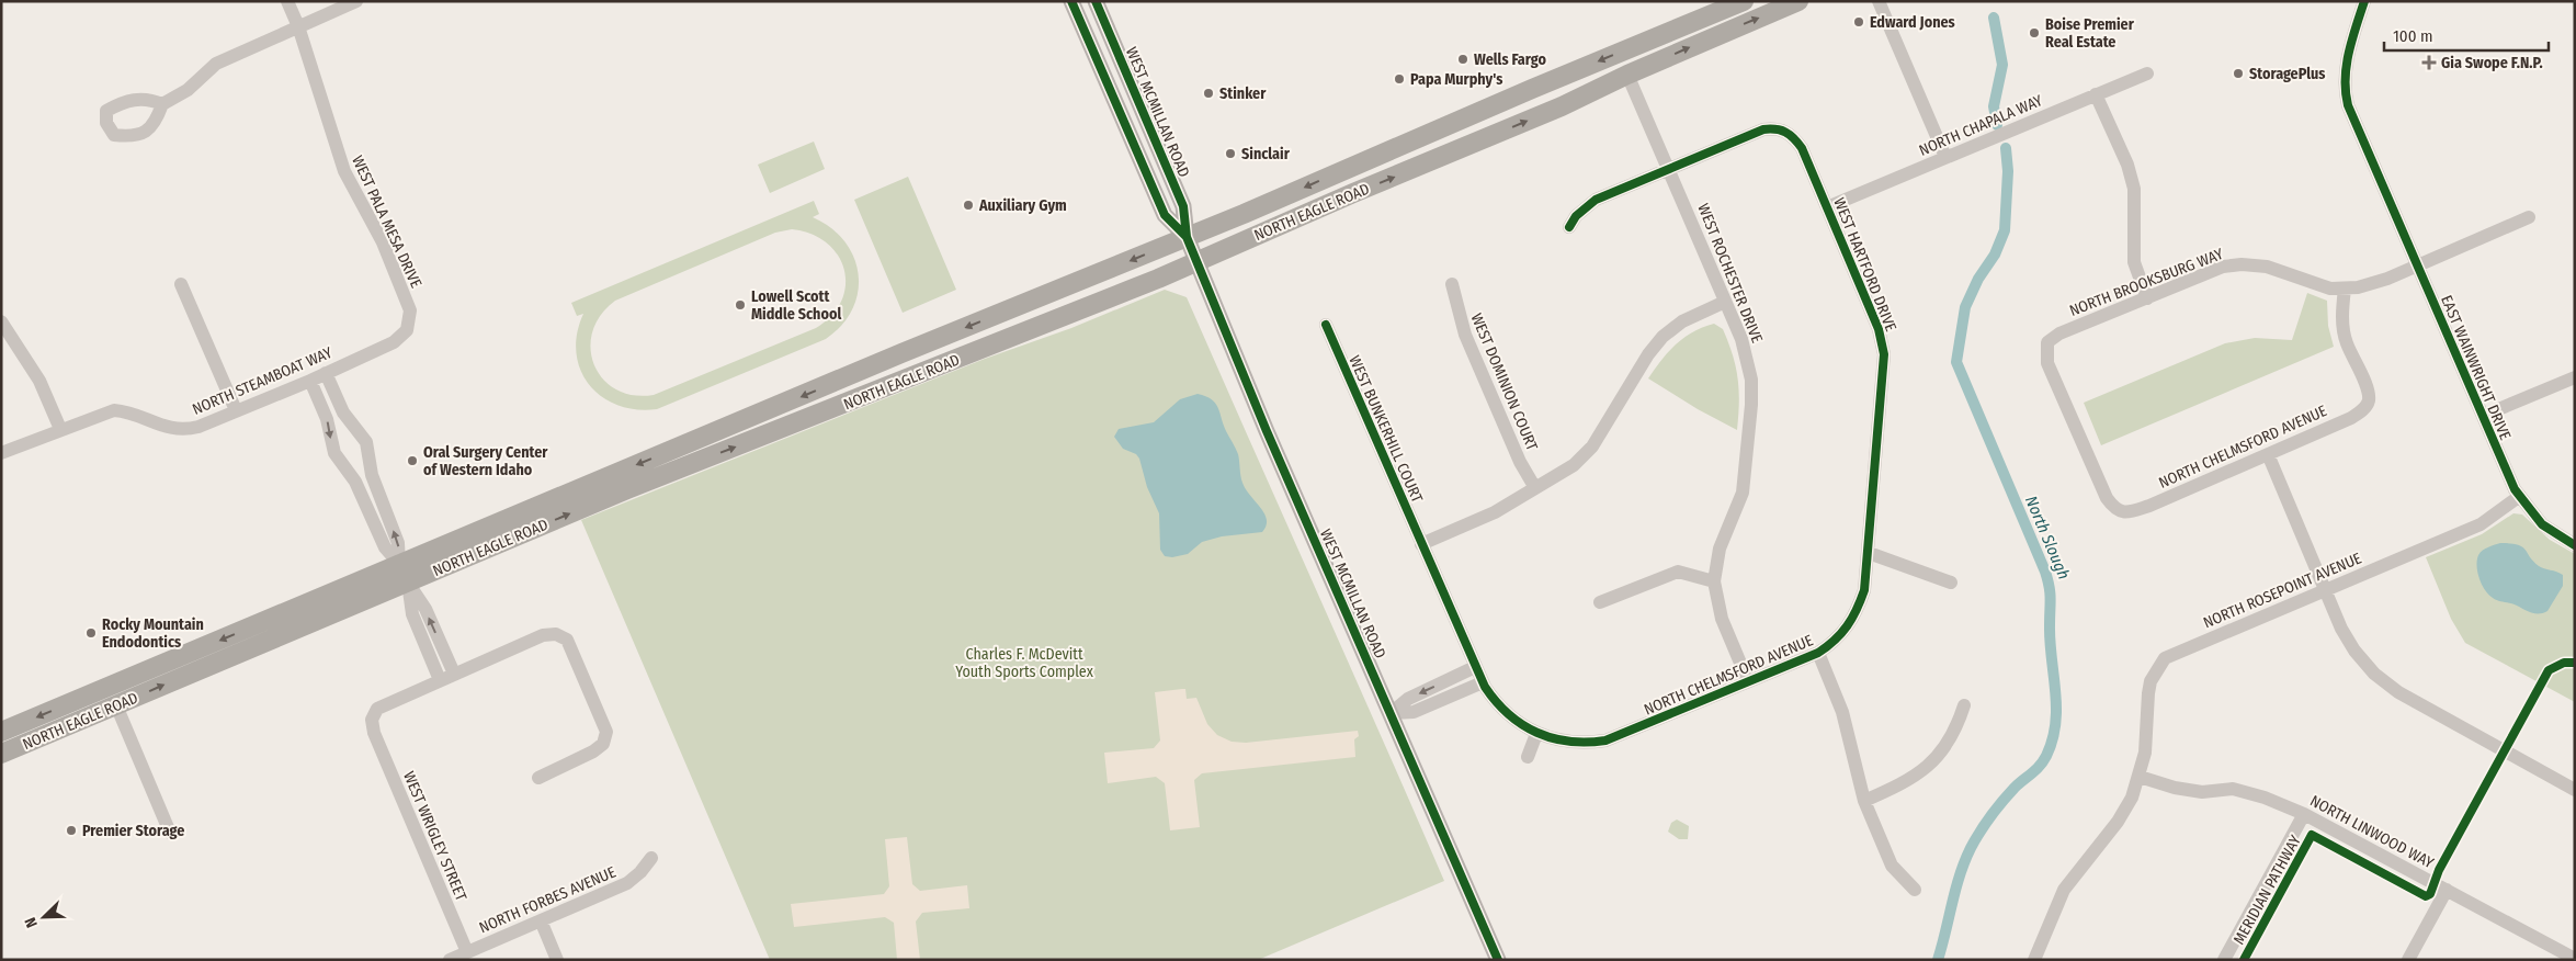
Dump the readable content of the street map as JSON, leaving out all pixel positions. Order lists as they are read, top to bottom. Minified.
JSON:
{"streets":{"highway":["NORTH EAGLE ROAD"],"main road":["WEST MCMILLAN ROAD"],"street":["NORTH CHAPALA WAY","WEST PALA MESA DRIVE","WEST HARTFORD DRIVE","WEST ROCHESTER DRIVE","NORTH BROOKSBURG WAY","EAST WAINWRIGHT DRIVE","NORTH STEAMBOAT WAY","WEST DOMINION COURT","WEST BUNKERHILL COURT","NORTH CHELMSFORD AVENUE","NORTH ROSEPOINT AVENUE","NORTH LINWOOD WAY","WEST WRIGLEY STREET","NORTH FORBES AVENUE"],"cycle path":["MERIDIAN PATHWAY"]},"crossings":[["WEST MCMILLAN ROAD","NORTH EAGLE ROAD"],["NORTH CHAPALA WAY","WEST HARTFORD DRIVE"],["NORTH EAGLE ROAD","WEST ROCHESTER DRIVE"],["WEST PALA MESA DRIVE","NORTH STEAMBOAT WAY"],["WEST HARTFORD DRIVE","WEST ROCHESTER DRIVE"],["WEST HARTFORD DRIVE","NORTH CHELMSFORD AVENUE"],["WEST ROCHESTER DRIVE","NORTH CHELMSFORD AVENUE"],["NORTH BROOKSBURG WAY","EAST WAINWRIGHT DRIVE"],["NORTH BROOKSBURG WAY","NORTH CHELMSFORD AVENUE"],["EAST WAINWRIGHT DRIVE","NORTH ROSEPOINT AVENUE"],["WEST BUNKERHILL COURT","NORTH CHELMSFORD AVENUE"],["NORTH ROSEPOINT AVENUE","NORTH LINWOOD WAY"],["WEST WRIGLEY STREET","NORTH FORBES AVENUE"]],"water":["North Slough"],"parks":["Charles F. McDevitt Youth Sports Complex"],"places":{"other":["Edward Jones","Boise Premier Real Estate","Wells Fargo","StoragePlus","Papa Murphy's","Stinker","Sinclair","Auxiliary Gym","Lowell Scott Middle School","Oral Surgery Center of Western Idaho","Rocky Mountain Endodontics","Premier Storage"],"health":["Gia Swope F.N.P."]},"scale_bar":"100 m","north":"bottom left"}
